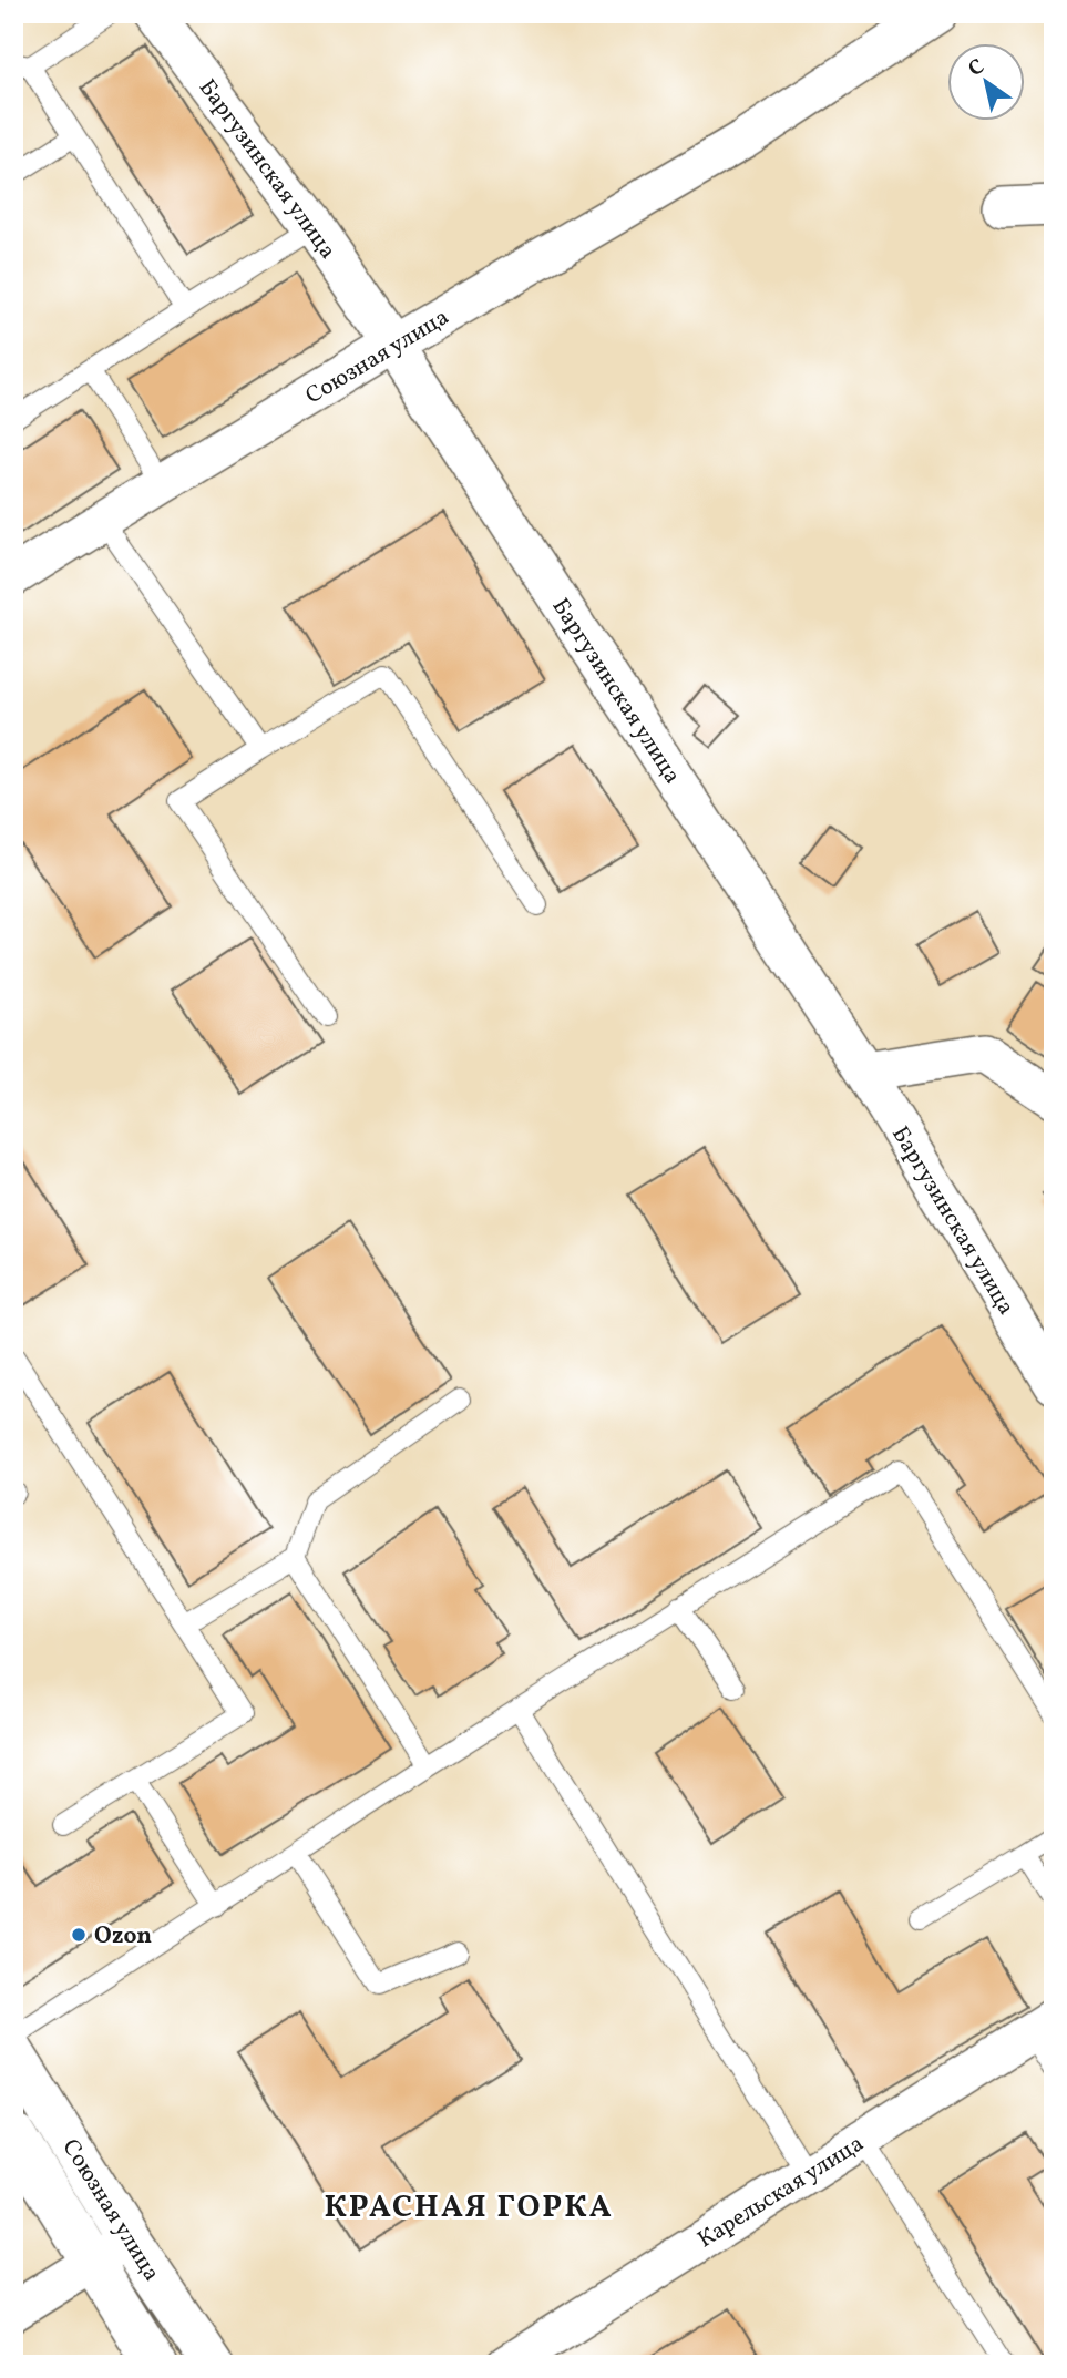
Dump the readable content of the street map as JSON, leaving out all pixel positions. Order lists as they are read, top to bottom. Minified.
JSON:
{"streets":{"street":["Баргузинская улица","Союзная улица","Карельская улица"]},"crossings":[["Баргузинская улица","Союзная улица"]],"districts":["КРАСНАЯ ГОРКА"],"places":["Ozon"],"north":"top left"}
